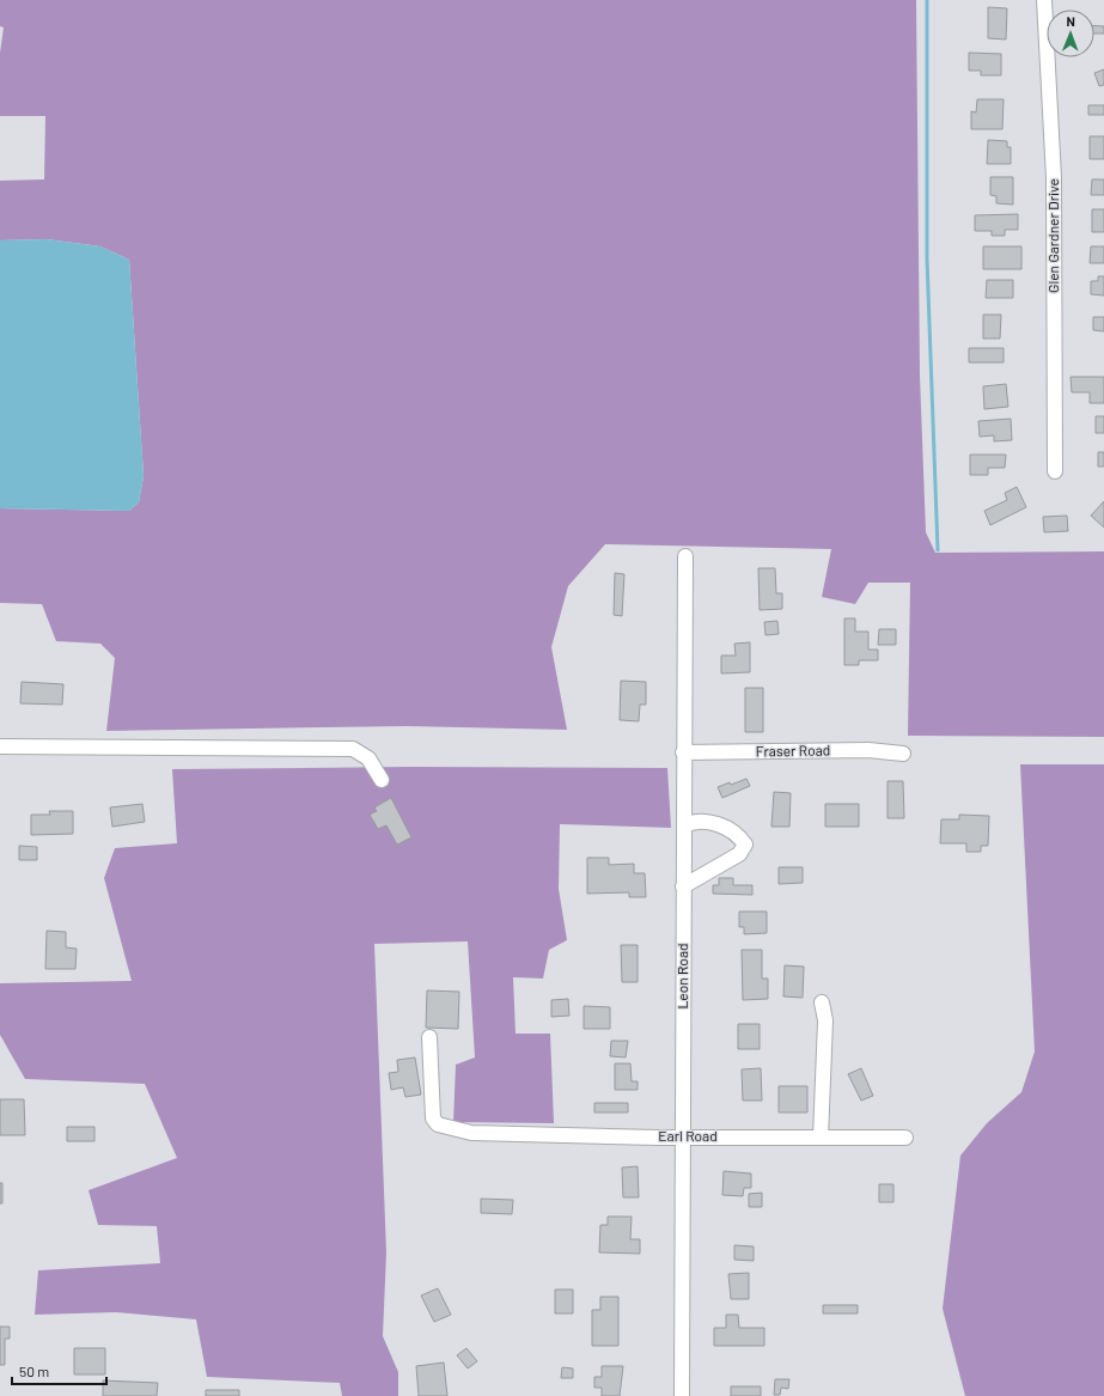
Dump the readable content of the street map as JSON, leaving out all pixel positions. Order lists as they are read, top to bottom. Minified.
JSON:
{"streets":{"street":["Glen Gardner Drive","Fraser Road","Leon Road","Earl Road"]},"crossings":[["Fraser Road","Leon Road"],["Leon Road","Earl Road"]],"scale_bar":"50 m","north":"top"}
